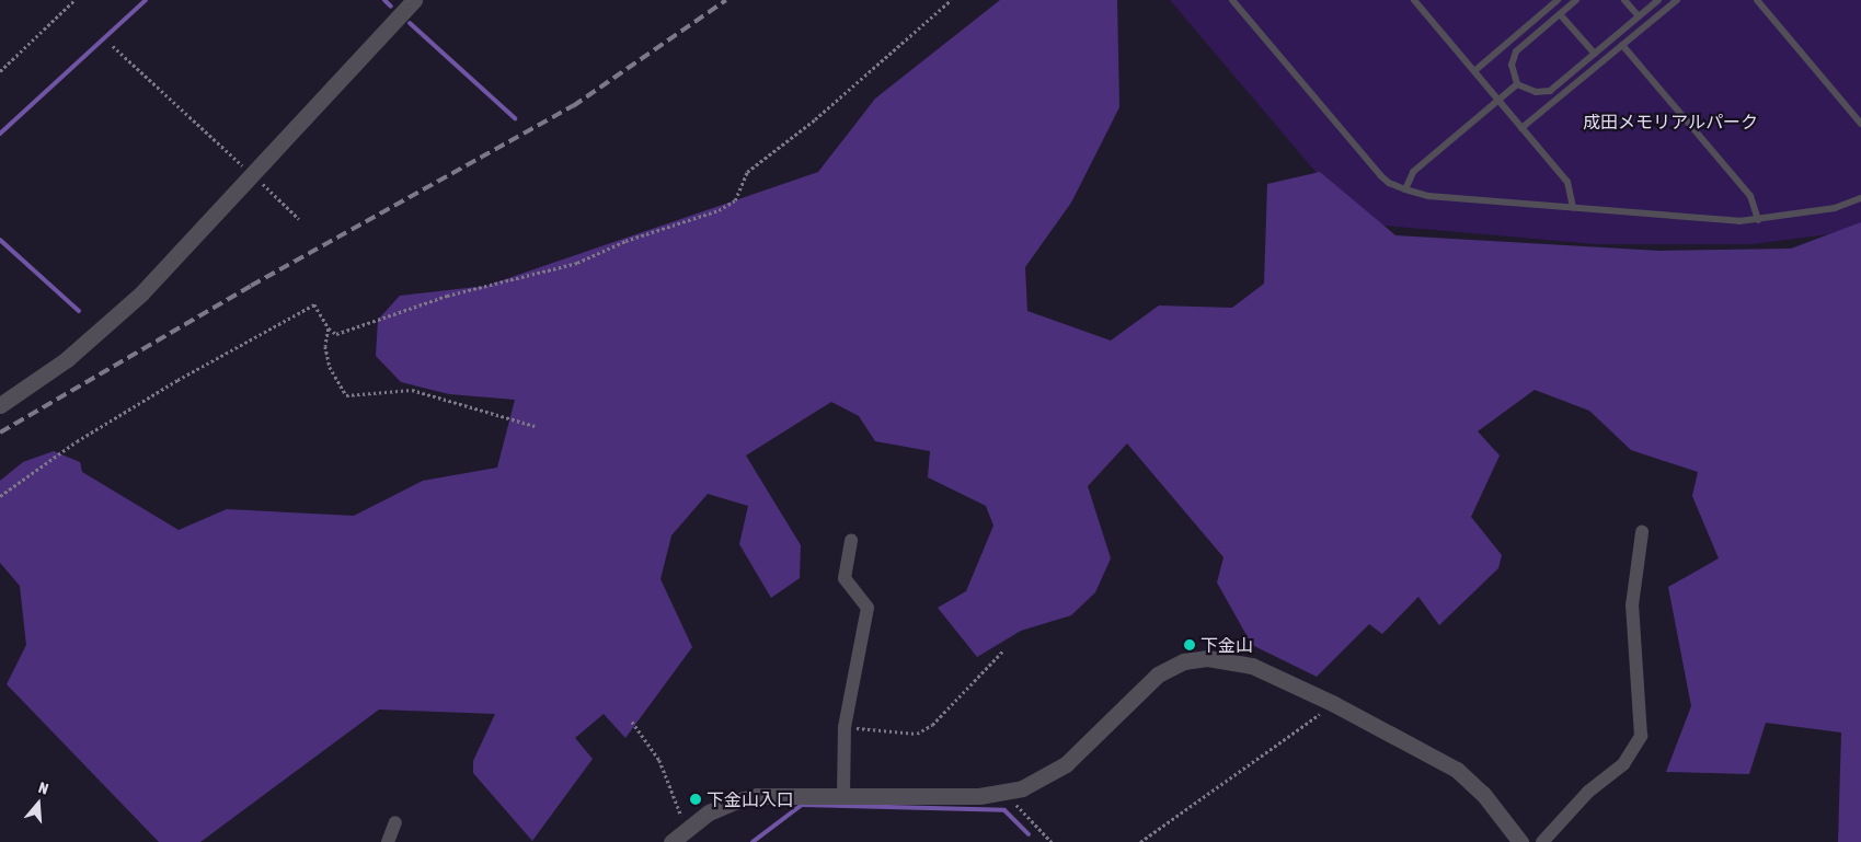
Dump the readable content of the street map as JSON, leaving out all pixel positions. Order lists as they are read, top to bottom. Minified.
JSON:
{"parks":["成田メモリアルパーク"],"places":["下金山","下金山入口"],"north":"top"}
